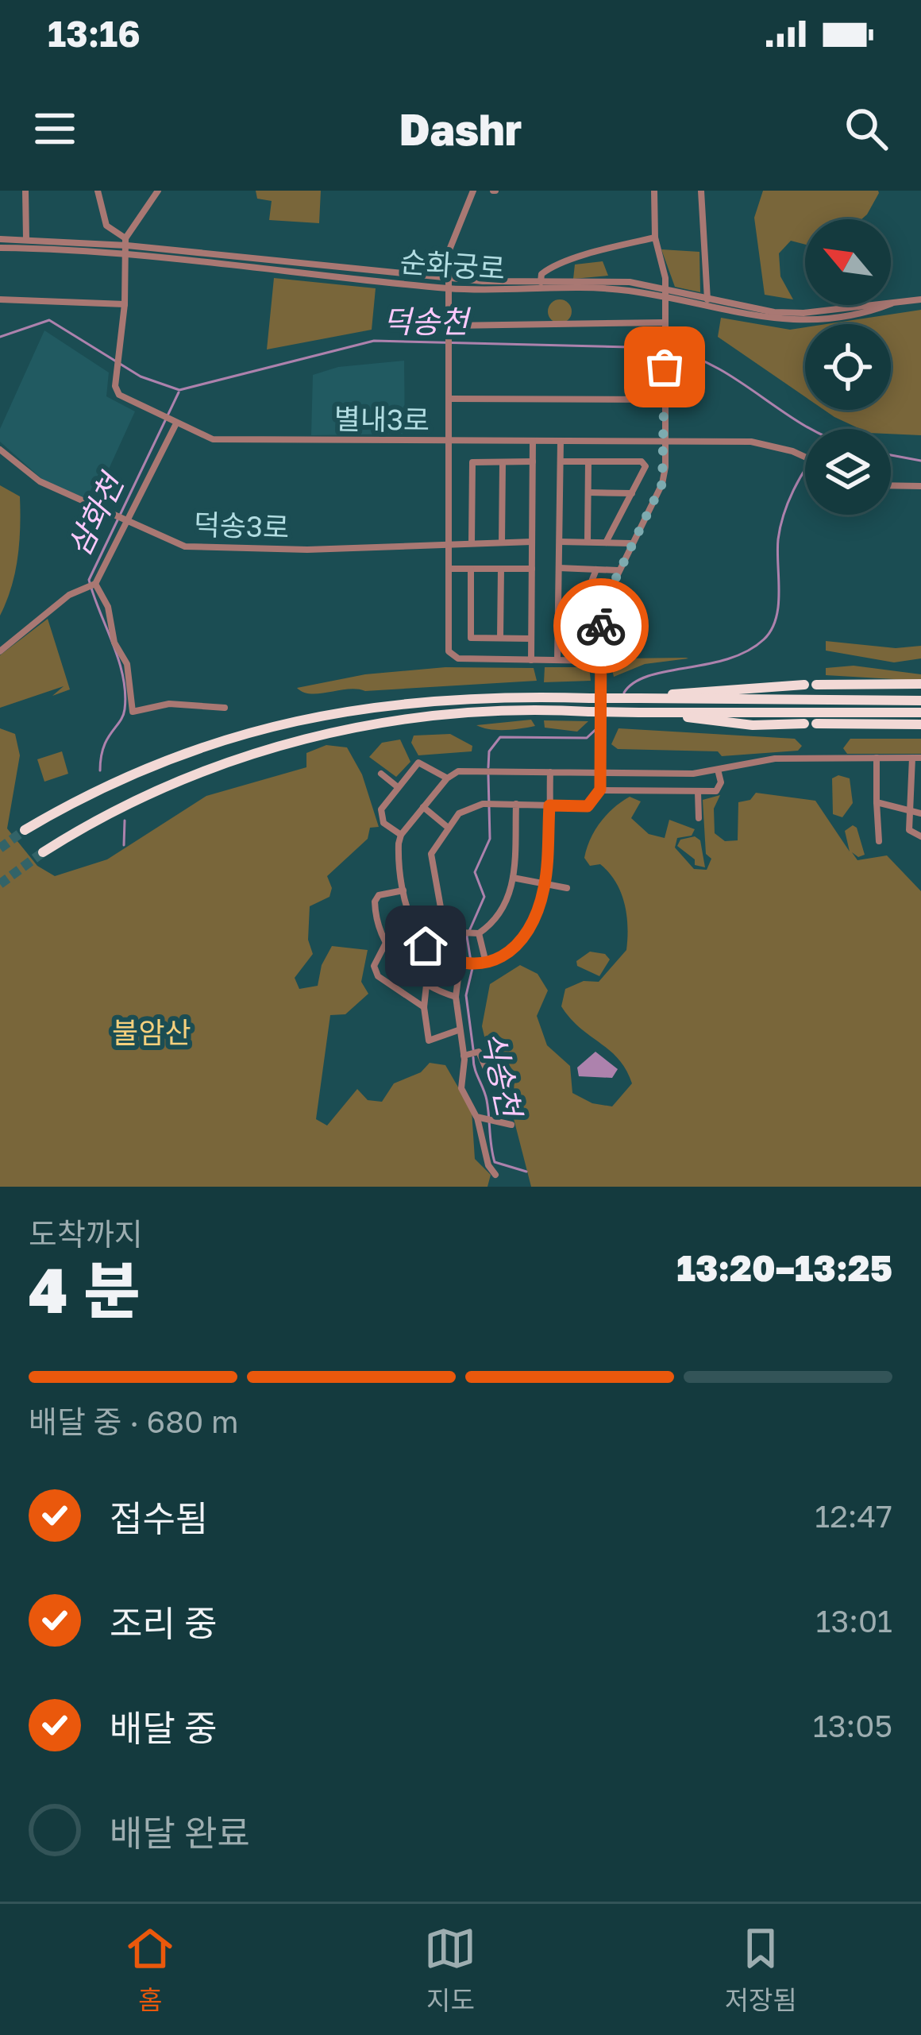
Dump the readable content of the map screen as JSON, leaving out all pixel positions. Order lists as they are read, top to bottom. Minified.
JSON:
{"streets":{"street":["순화궁로","별내3로","덕송3로"]},"crossings":[["순화궁로","별내3로"]],"water":["덕송천","삼화천","식송천"],"parks":["불암산"],"north":"top left","page":{"status":"13:16","header":"Dashr","heading":["4 분","도착까지","13:20–13:25"],"bar":"배달 중 · 680 m","list":[["접수됨","12:47"],["조리 중","13:01"],["배달 중","13:05"],"배달 완료"],"tabs":["홈","지도","저장됨"]}}
